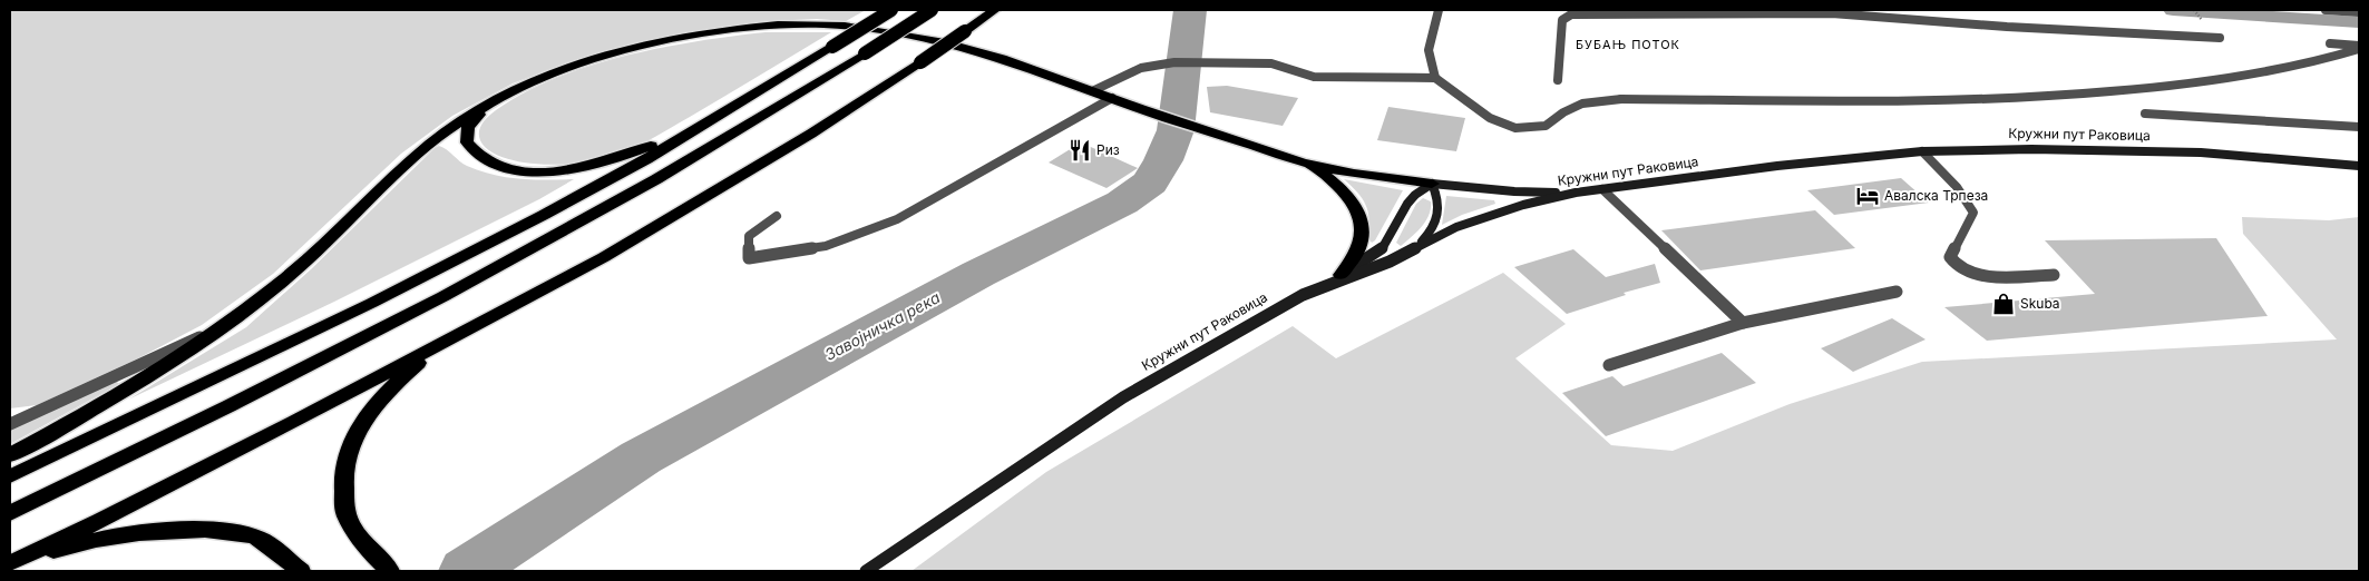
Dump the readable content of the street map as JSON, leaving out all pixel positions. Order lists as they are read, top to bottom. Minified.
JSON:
{"streets":{"main road":["Кружни пут Раковица"]},"districts":["БУБАЊ ПОТОК"],"water":["Завојничка река"],"places":{"restaurant":["Риз"],"hotel":["Авалска Трпеза"],"shop":["Skuba"]}}
